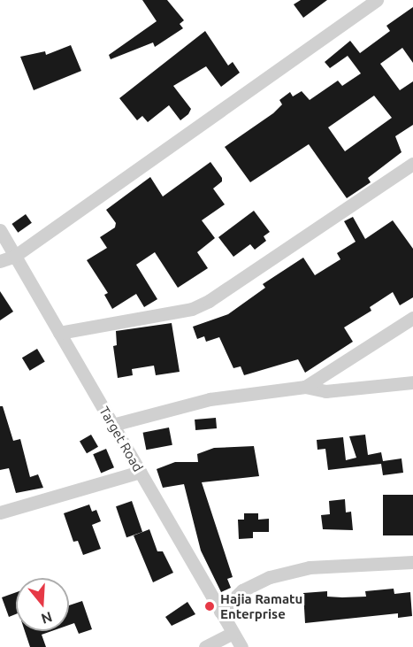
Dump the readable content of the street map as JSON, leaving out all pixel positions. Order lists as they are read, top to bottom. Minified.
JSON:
{"streets":{"street":["Target Road"]},"places":["Hajia Ramatu Enterprise"],"north":"bottom"}
